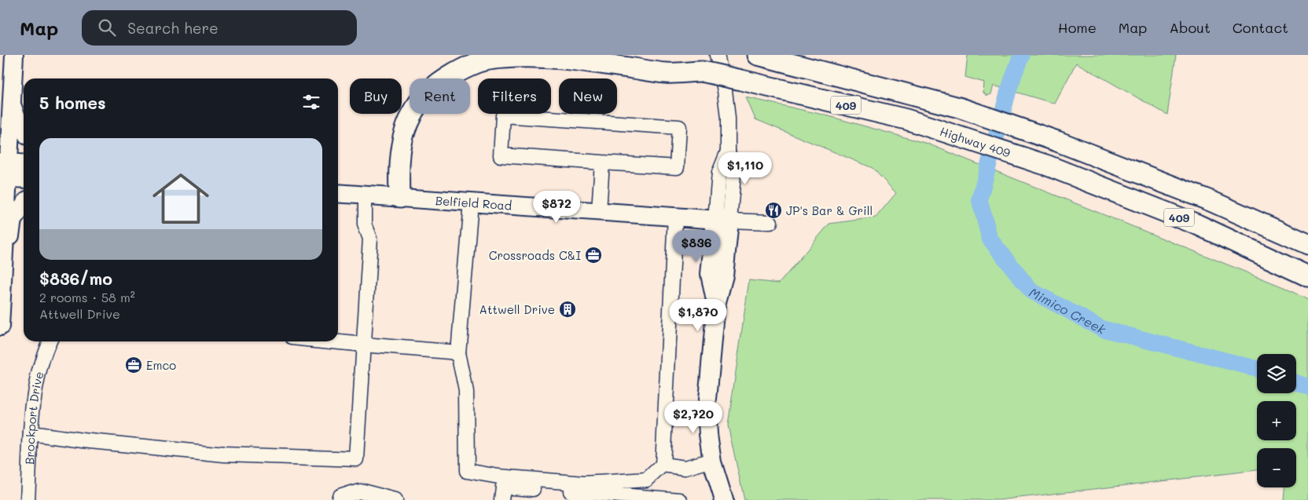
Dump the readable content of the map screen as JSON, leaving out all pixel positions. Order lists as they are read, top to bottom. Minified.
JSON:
{"streets":{"highway":["409","Highway 409"],"main road":["Belfield Road"],"street":["Brockport Drive"]},"water":["Mimico Creek"],"places":{"restaurant":["JP's Bar & Grill"],"office":["Crossroads C&I","Emco"],"building":["Attwell Drive"]},"page":{"header":"Map","search":"Search here","nav":["Home","Map","About","Contact"],"chip":["Buy","Rent","Filters","New"],"heading":"5 homes","list":[{"name":"$836/mo","note":"2 rooms · 58 m² · Attwell Drive"}],"price":["$1,110","$872","$836","$1,870","$2,720"],"map_buttons":["+","−"]}}
